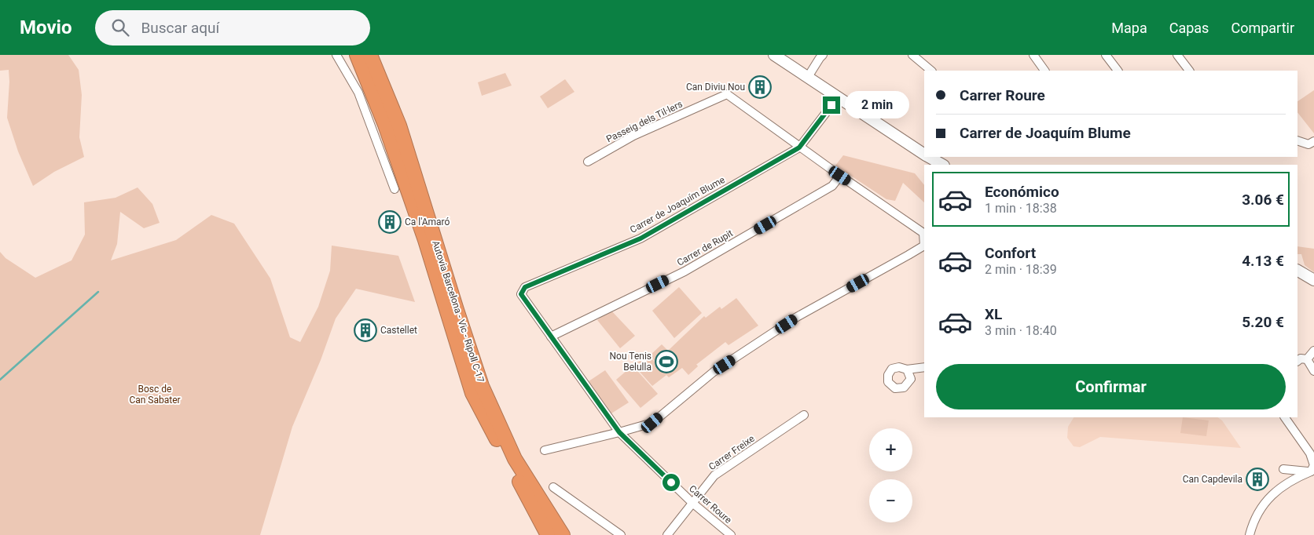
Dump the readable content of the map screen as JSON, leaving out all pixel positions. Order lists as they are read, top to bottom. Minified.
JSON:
{"streets":{"highway":["Autovia Barcelona - Vic - Ripoll C-17"],"street":["Passeig dels Til·lers","Carrer de Joaquím Blume","Carrer de Rupit","Carrer Freixe","Carrer Roure"]},"crossings":[["Passeig dels Til·lers","Carrer de Joaquím Blume"],["Passeig dels Til·lers","Carrer de Rupit"],["Carrer de Joaquím Blume","Carrer Roure"],["Carrer de Rupit","Carrer Roure"],["Carrer Freixe","Carrer Roure"]],"parks":["Bosc de Can Sabater"],"places":{"building":["Can Diviu Nou","Ca l'Amaró","Castellet","Can Capdevila"],"sports":["Nou Tenis Belulla"]},"page":{"header":"Movio","search":"Buscar aquí","nav":["Mapa","Capas","Compartir"],"banner":["Carrer Roure","Carrer de Joaquím Blume"],"bubble":"2 min","list":[{"name":"Económico","note":"1 min · 18:38","value":"3.06 €"},{"name":"Confort","note":"2 min · 18:39","value":"4.13 €"},{"name":"XL","note":"3 min · 18:40","value":"5.20 €"}],"buttons":"Confirmar","map_buttons":["+","−"]}}
